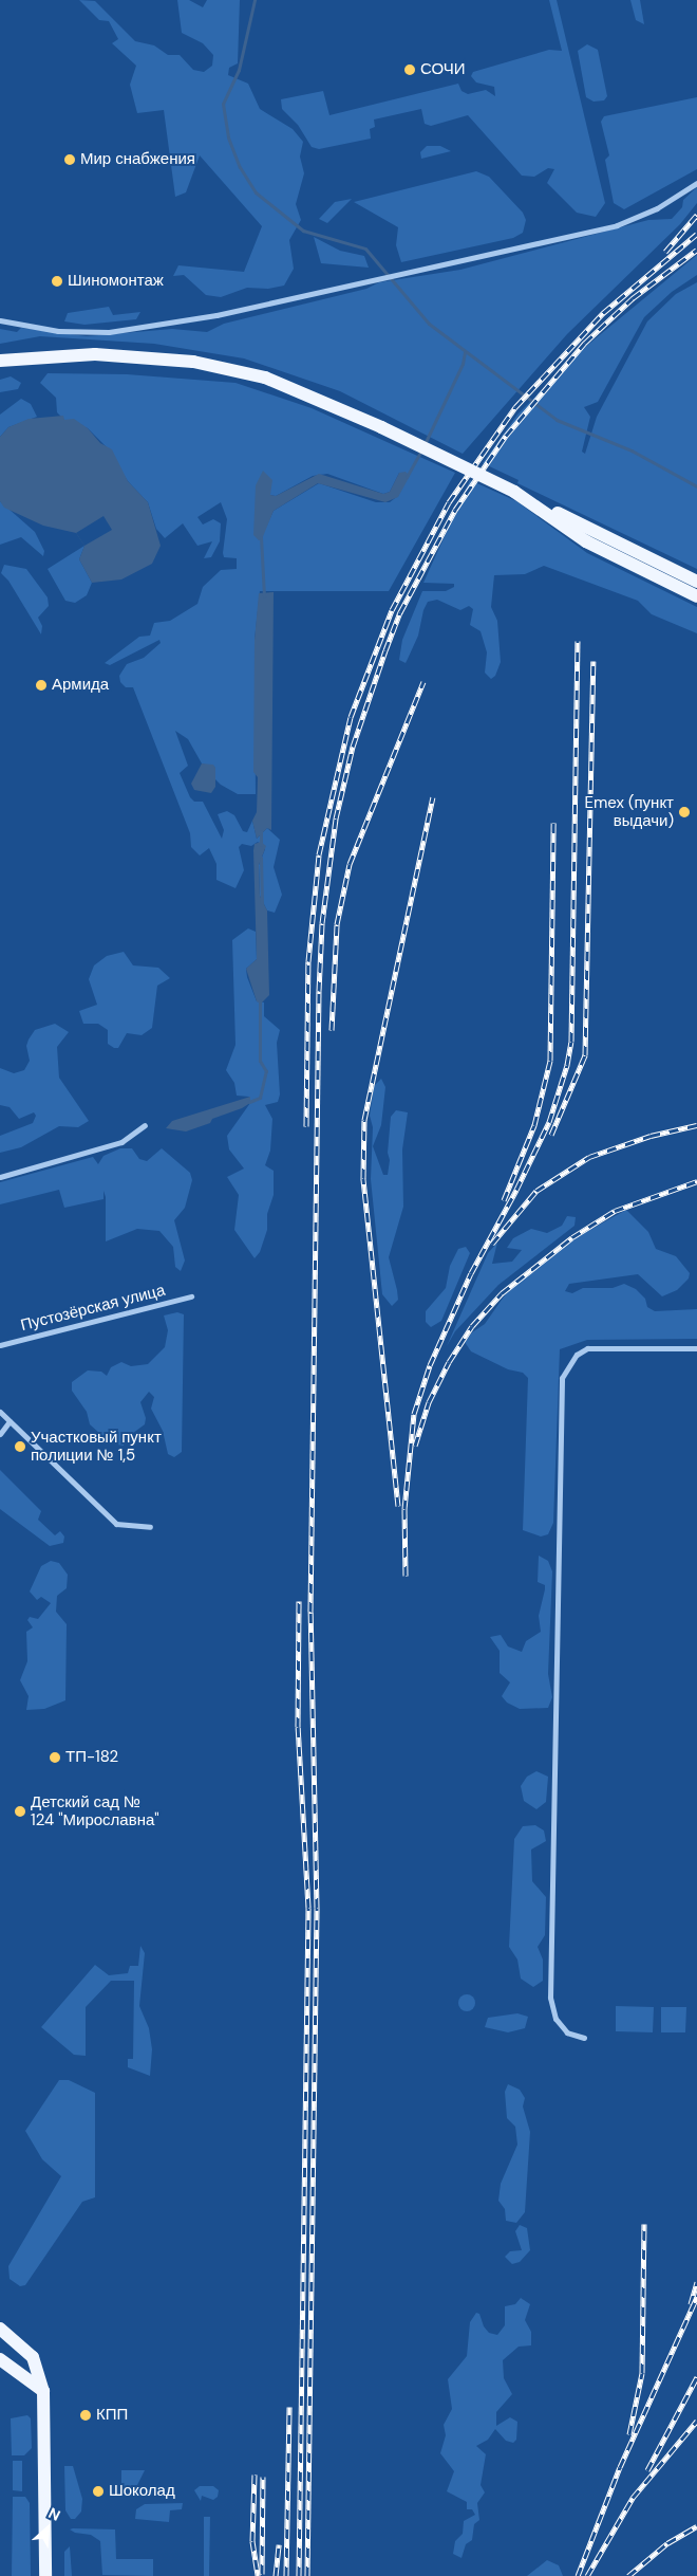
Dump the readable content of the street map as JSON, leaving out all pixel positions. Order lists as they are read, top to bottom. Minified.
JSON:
{"streets":{"street":["Пустозёрская улица"]},"places":["СОЧИ","Мир снабжения","Шиномонтаж","Армида","Emex (пункт выдачи)","Участковый пункт полиции № 1,5","ТП-182","Детский сад № 124 \"Мирославна\"","КПП","Шоколад"],"north":"top right"}
